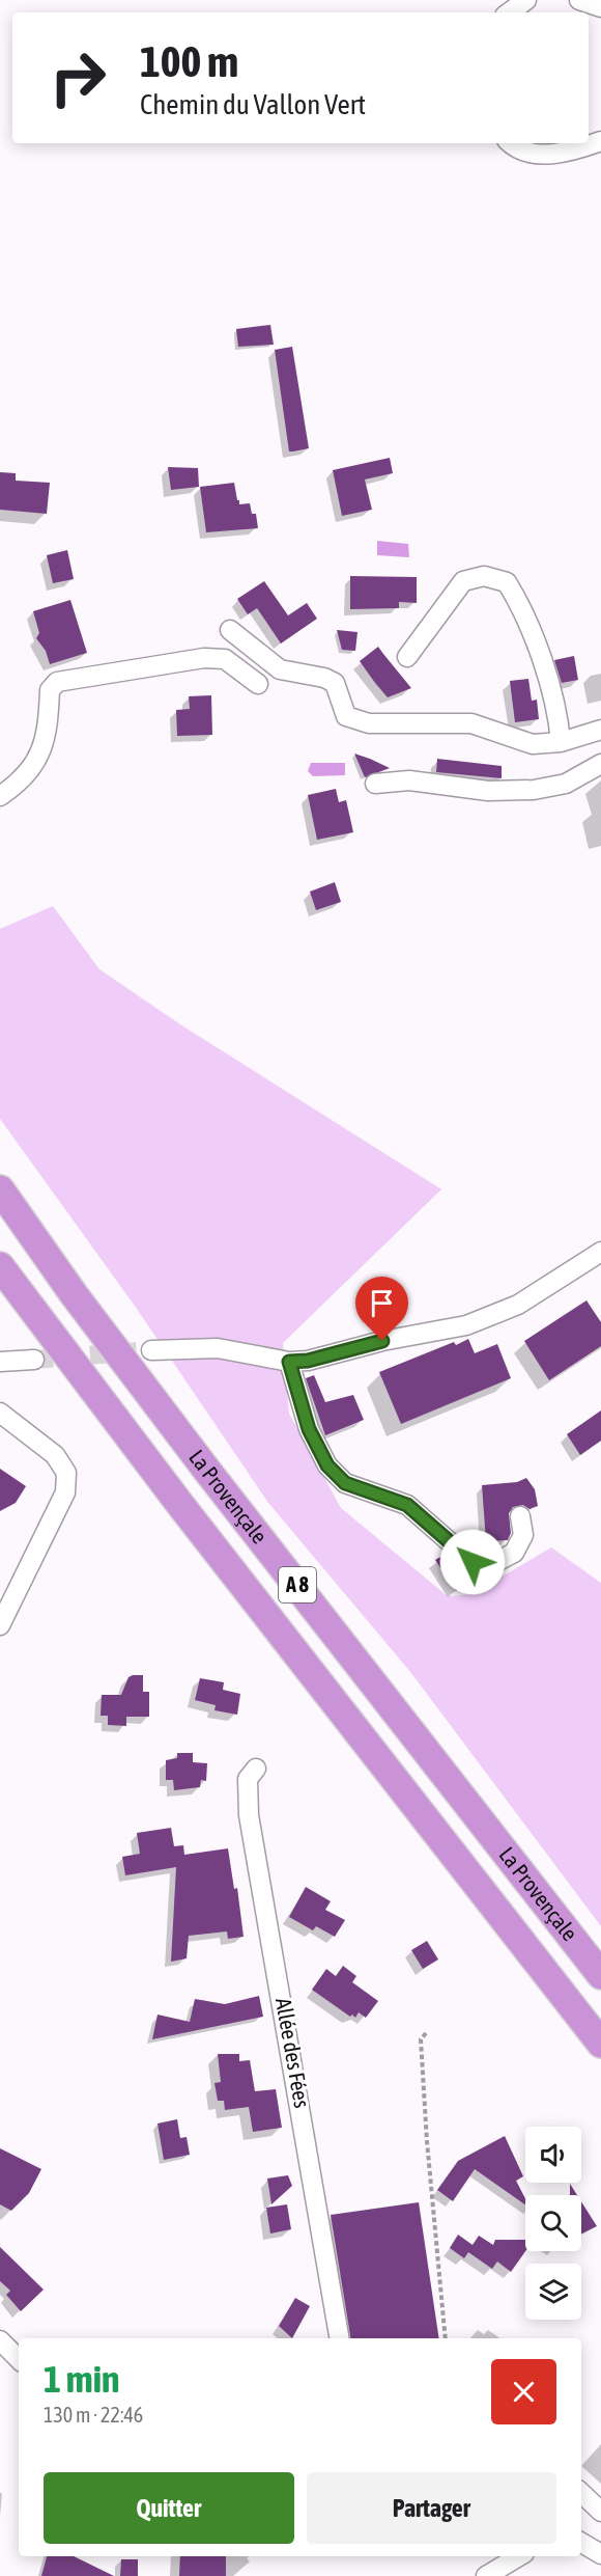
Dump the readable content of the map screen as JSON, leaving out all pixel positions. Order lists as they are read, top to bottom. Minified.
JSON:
{"streets":{"highway":["La Provençale","A 8"],"street":["Allée des Fées"]},"page":{"turn":["100 m","Chemin du Vallon Vert"],"heading":["1 min","130 m · 22:46"],"buttons":["Quitter","Partager"]}}
